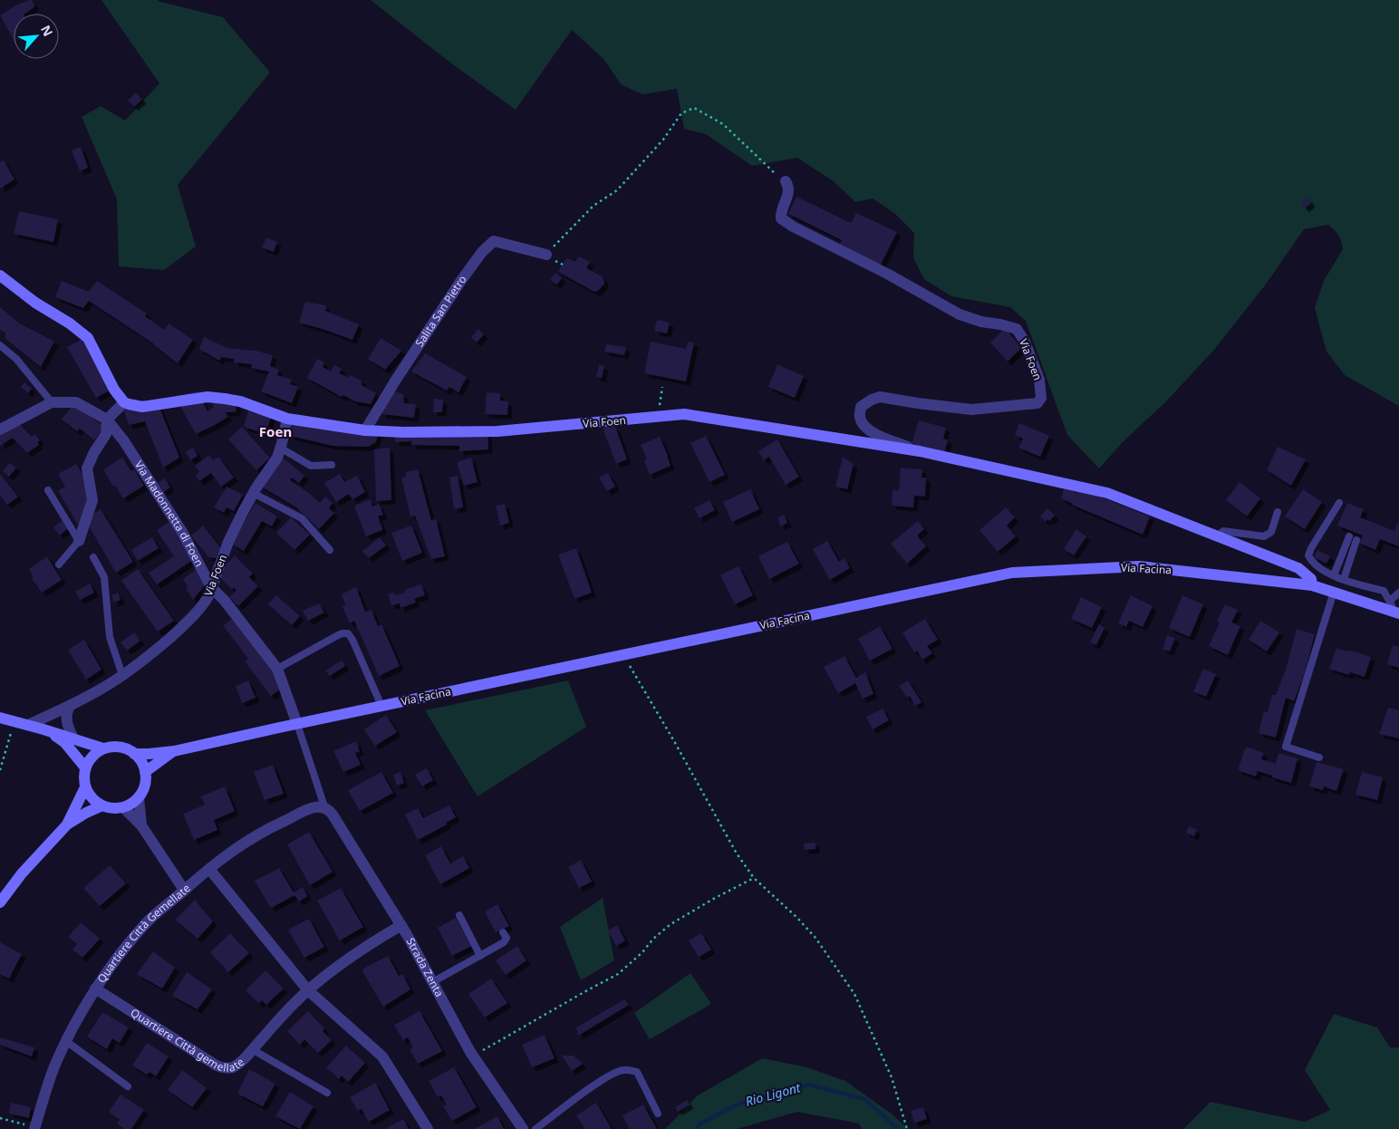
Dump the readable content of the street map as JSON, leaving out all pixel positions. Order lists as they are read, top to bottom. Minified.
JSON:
{"streets":{"main road":["Via Foen","Via Facina"],"street":["Salita San Pietro","Via Madonnetta di Foen","Quartiere Città Gemellate","Strada Zenta","Quartiere Città gemellate"]},"crossings":[["Salita San Pietro","Via Foen"],["Via Foen","Via Madonnetta di Foen"],["Via Foen","Via Facina"],["Via Madonnetta di Foen","Via Facina"],["Quartiere Città Gemellate","Strada Zenta"],["Quartiere Città Gemellate","Quartiere Città gemellate"],["Strada Zenta","Quartiere Città gemellate"]],"districts":["Foen"],"water":["Rio Ligont"],"north":"top right"}
